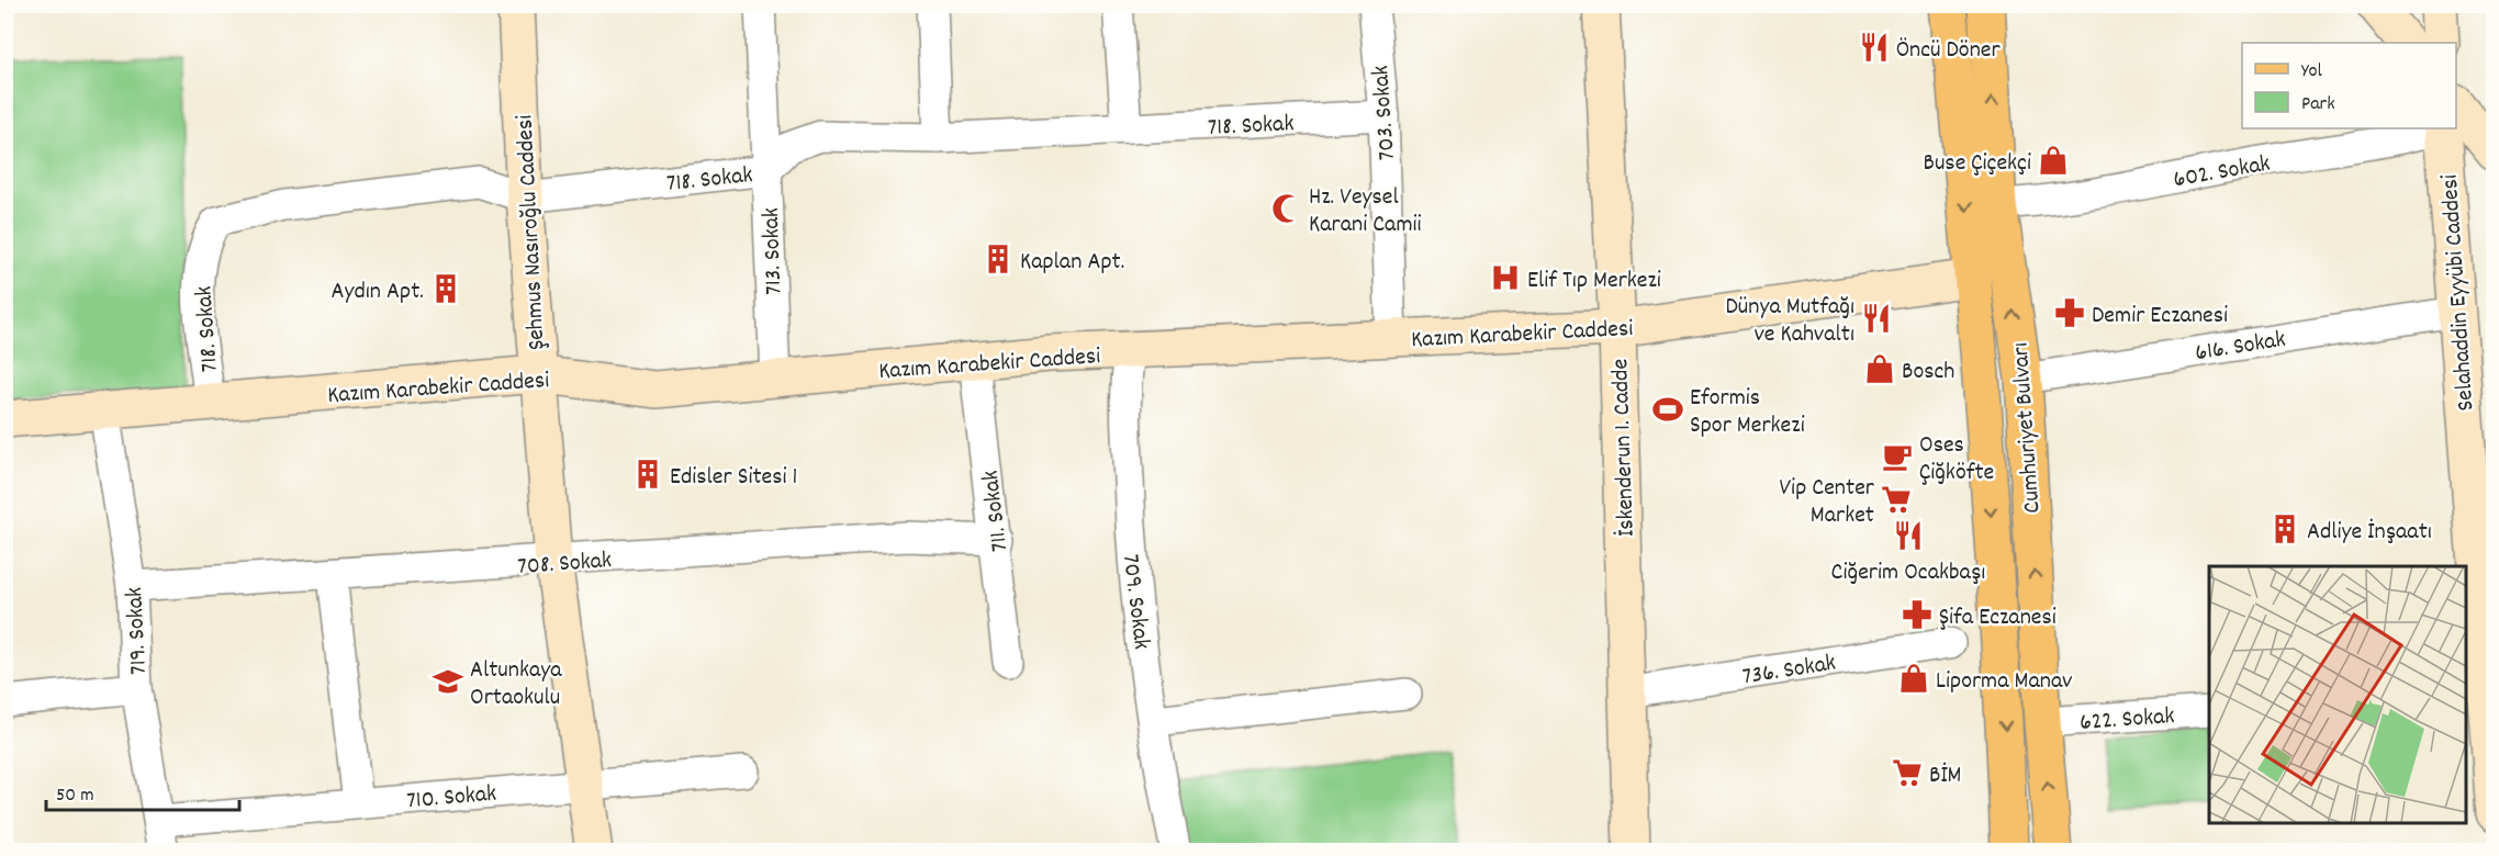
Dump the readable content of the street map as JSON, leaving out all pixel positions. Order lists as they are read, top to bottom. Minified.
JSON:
{"streets":{"main road":["Cumhuriyet Bulvarı"],"street":["703. Sokak","718. Sokak","602. Sokak","Şehmus Nasıroğlu Caddesi","713. Sokak","Selahaddin Eyyübi Caddesi","Kazım Karabekir Caddesi","616. Sokak","İskenderun 1. Cadde","711. Sokak","708. Sokak","709. Sokak","719. Sokak","736. Sokak","622. Sokak","710. Sokak"]},"crossings":[["703. Sokak","718. Sokak"],["703. Sokak","Kazım Karabekir Caddesi"],["718. Sokak","Şehmus Nasıroğlu Caddesi"],["718. Sokak","713. Sokak"],["718. Sokak","Kazım Karabekir Caddesi"],["602. Sokak","Cumhuriyet Bulvarı"],["Şehmus Nasıroğlu Caddesi","Kazım Karabekir Caddesi"],["Şehmus Nasıroğlu Caddesi","708. Sokak"],["Şehmus Nasıroğlu Caddesi","710. Sokak"],["713. Sokak","Kazım Karabekir Caddesi"],["Selahaddin Eyyübi Caddesi","616. Sokak"],["Kazım Karabekir Caddesi","Cumhuriyet Bulvarı"],["Kazım Karabekir Caddesi","İskenderun 1. Cadde"],["Kazım Karabekir Caddesi","711. Sokak"],["Kazım Karabekir Caddesi","709. Sokak"],["Kazım Karabekir Caddesi","719. Sokak"],["616. Sokak","Cumhuriyet Bulvarı"],["Cumhuriyet Bulvarı","622. Sokak"],["İskenderun 1. Cadde","736. Sokak"],["711. Sokak","708. Sokak"],["708. Sokak","719. Sokak"],["719. Sokak","710. Sokak"]],"places":{"restaurant":["Öncü Döner","Dünya Mutfağı ve Kahvaltı","Ciğerim Ocakbaşı"],"shop":["Buse Çiçekçi","Bosch","Liporma Manav"],"mosque":["Hz. Veysel Karani Camii"],"building":["Kaplan Apt.","Aydın Apt.","Edisler Sitesi 1","Adliye İnşaatı"],"hospital":["Elif Tıp Merkezi"],"pharmacy":["Demir Eczanesi","Şifa Eczanesi"],"sports":["Eformis Spor Merkezi"],"cafe":["Oses Çiğköfte"],"supermarket":["Vip Center Market","BİM"],"school or university":["Altunkaya Ortaokulu"]},"legend":["Yol","Park"],"scale_bar":"50 m"}
